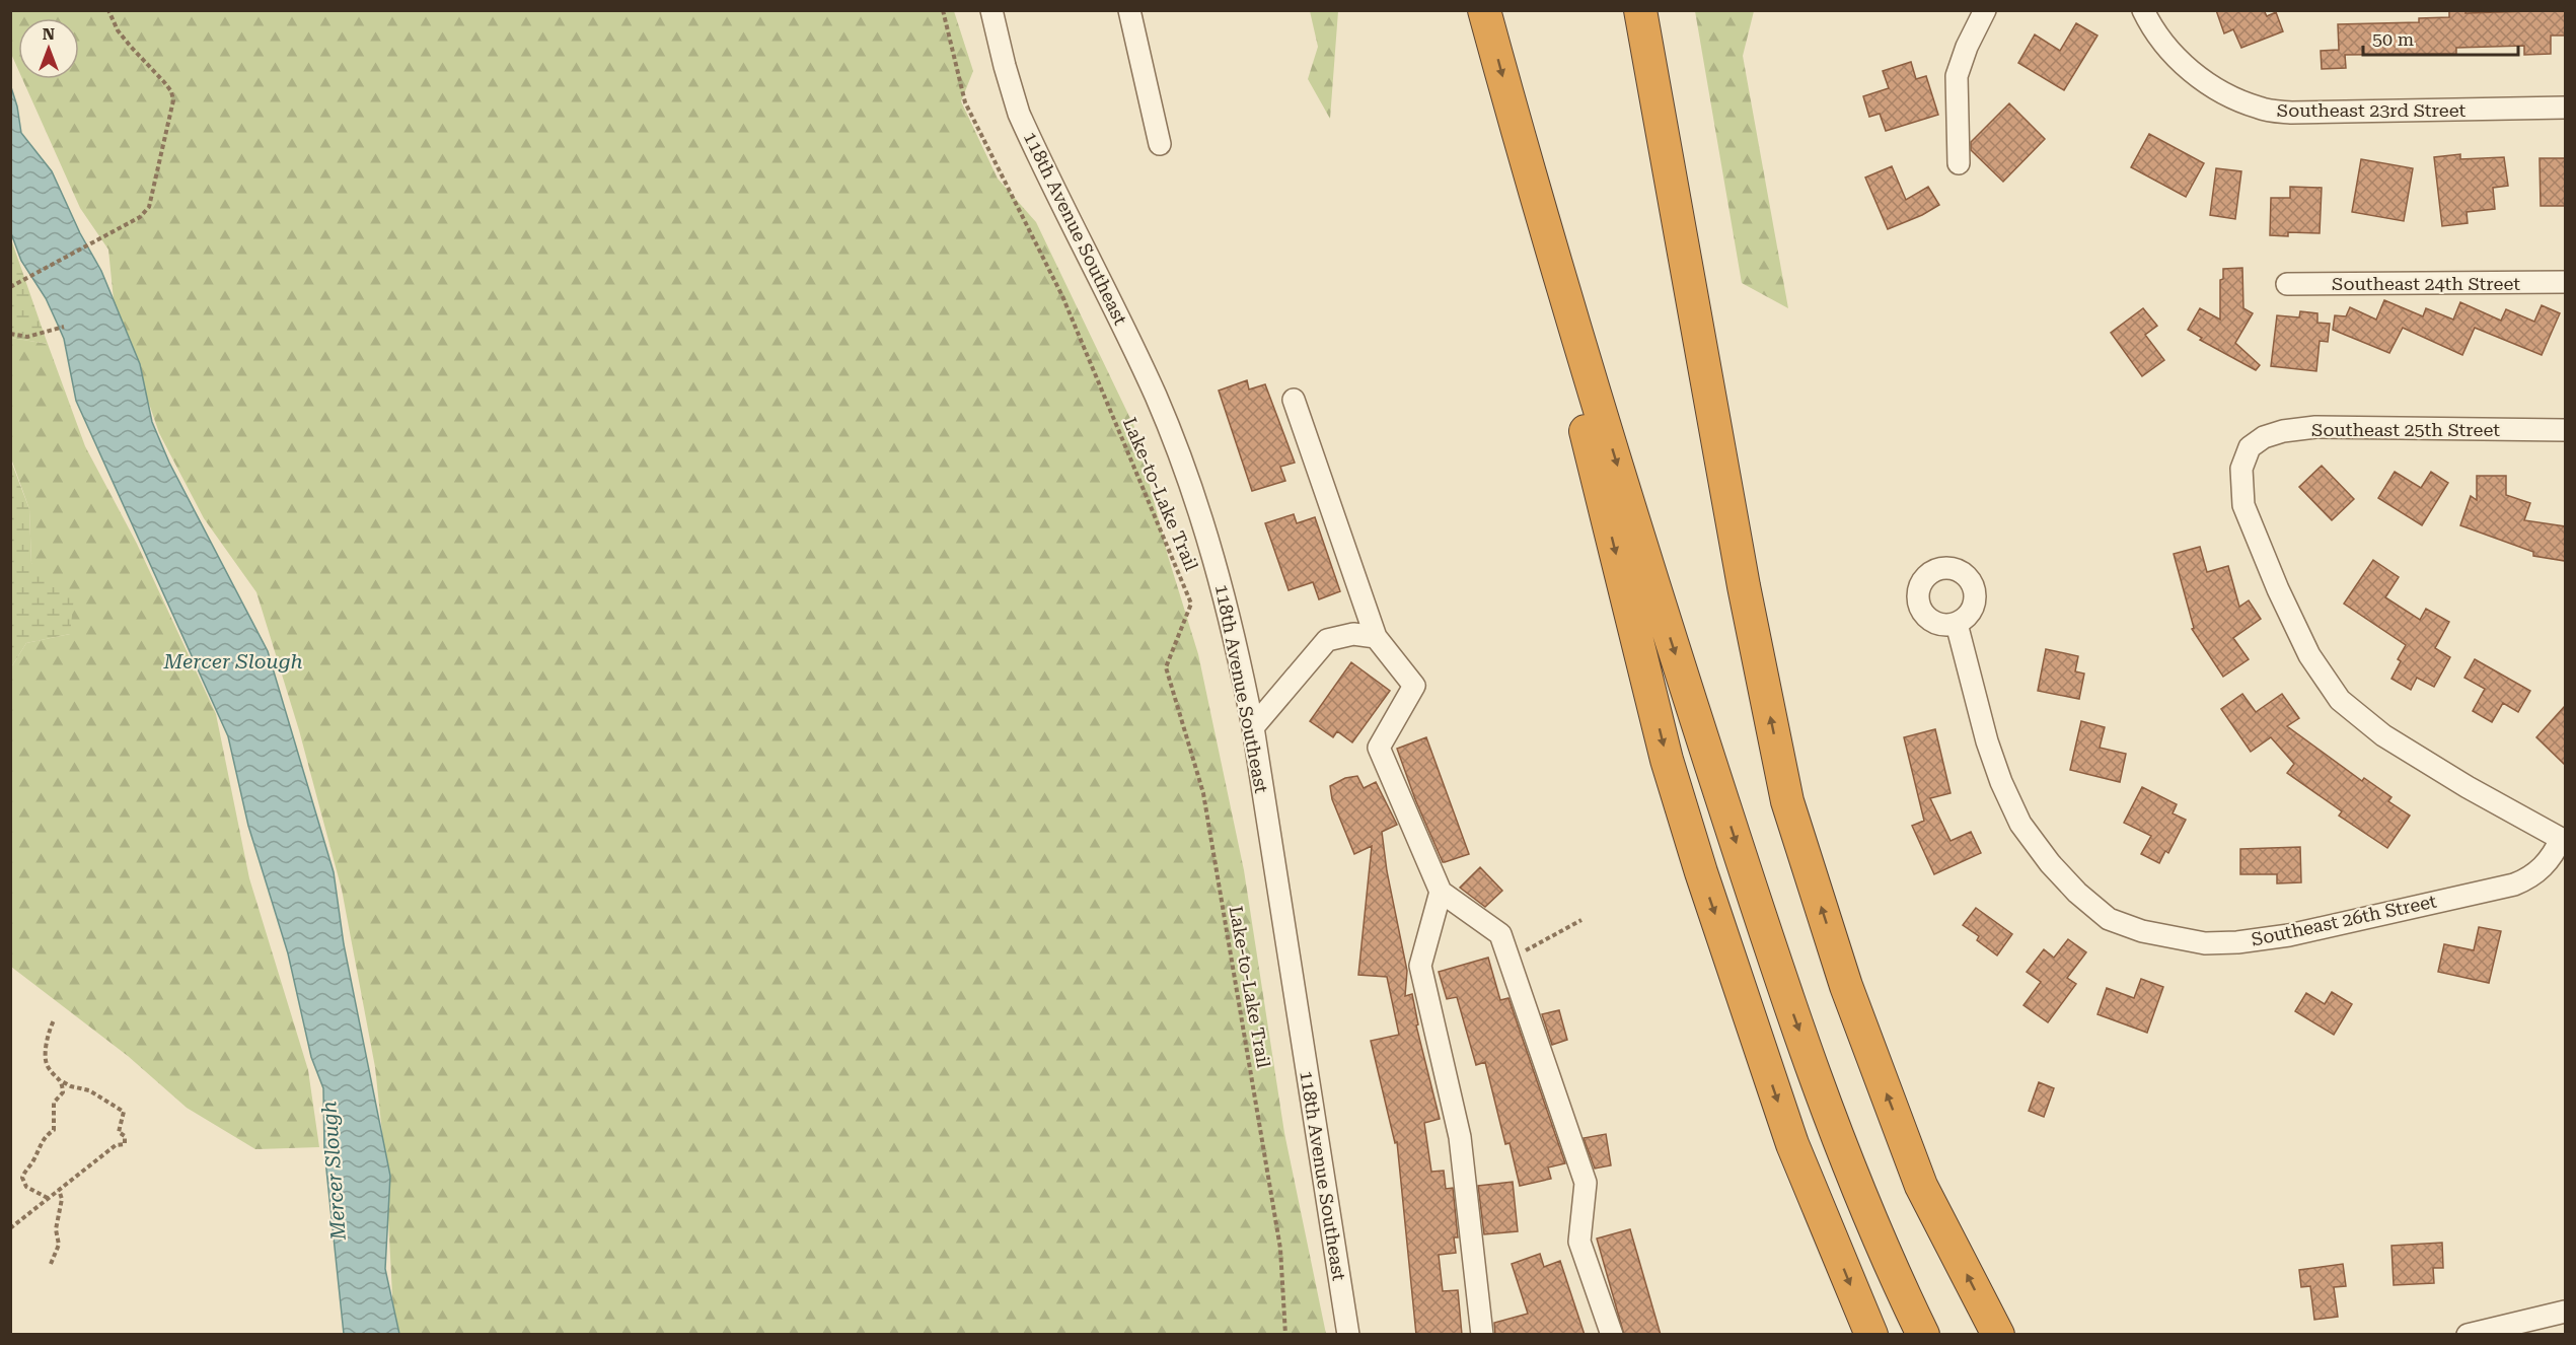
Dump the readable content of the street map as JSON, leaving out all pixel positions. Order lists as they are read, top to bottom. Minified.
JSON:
{"streets":{"street":["Southeast 23rd Street","118th Avenue Southeast","Southeast 24th Street","Southeast 25th Street","Southeast 26th Street"],"path":["Lake-to-Lake Trail"]},"crossings":[["Southeast 25th Street","Southeast 26th Street"]],"water":["Mercer Slough"],"scale_bar":"50 m","north":"top"}
